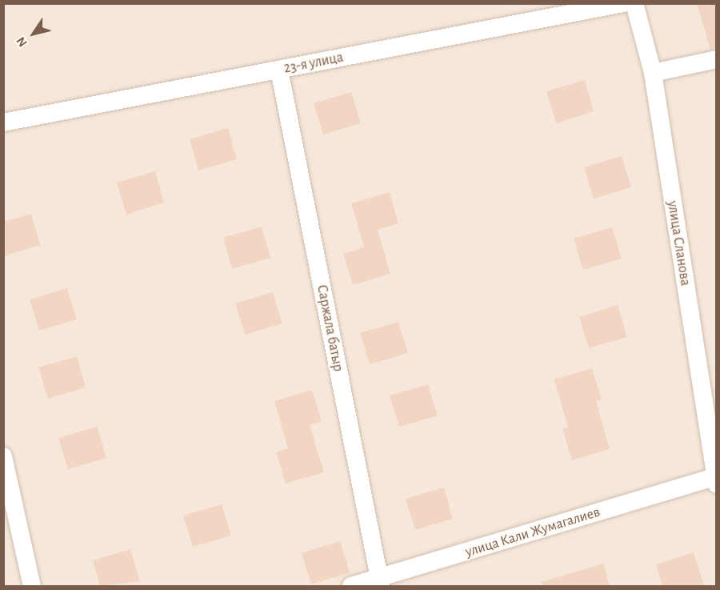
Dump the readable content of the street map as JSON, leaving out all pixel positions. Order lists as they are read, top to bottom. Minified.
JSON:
{"streets":{"street":["23-я улица","улица Сланова","Саржала батыр","улица Кали Жумагалиев"]},"crossings":[["23-я улица","Саржала батыр"],["улица Сланова","улица Кали Жумагалиев"],["Саржала батыр","улица Кали Жумагалиев"]],"north":"bottom left"}
